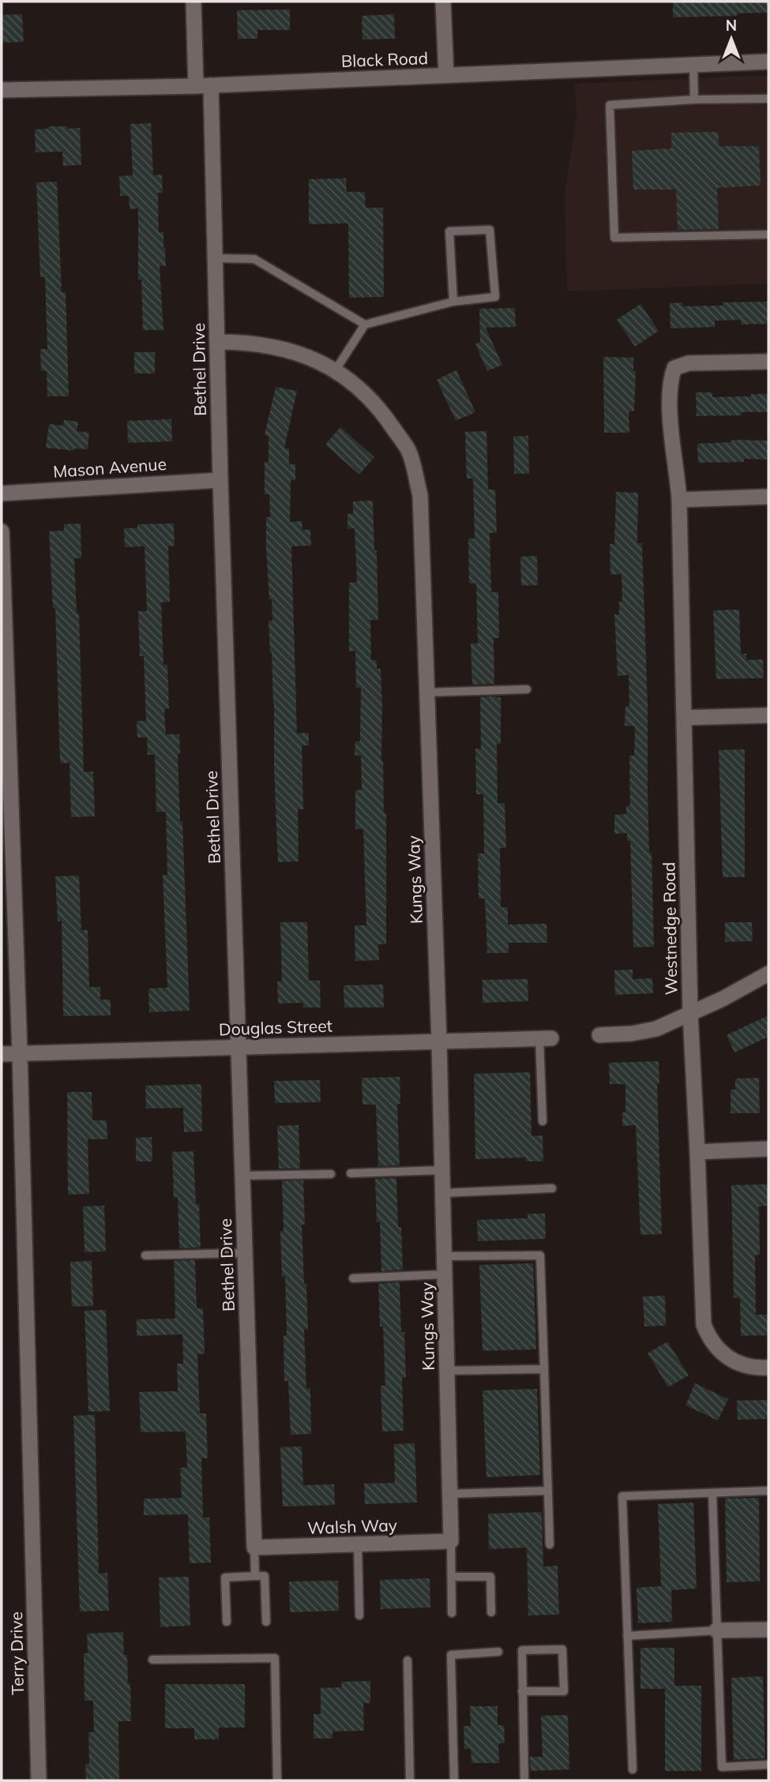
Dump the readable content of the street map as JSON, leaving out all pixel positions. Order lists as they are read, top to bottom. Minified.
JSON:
{"streets":{"street":["Black Road","Bethel Drive","Mason Avenue","Kungs Way","Westnedge Road","Douglas Street","Walsh Way","Terry Drive"]},"crossings":[["Black Road","Bethel Drive"],["Bethel Drive","Mason Avenue"],["Bethel Drive","Kungs Way"],["Bethel Drive","Douglas Street"],["Bethel Drive","Walsh Way"],["Kungs Way","Douglas Street"],["Kungs Way","Walsh Way"],["Douglas Street","Terry Drive"]],"north":"top"}
